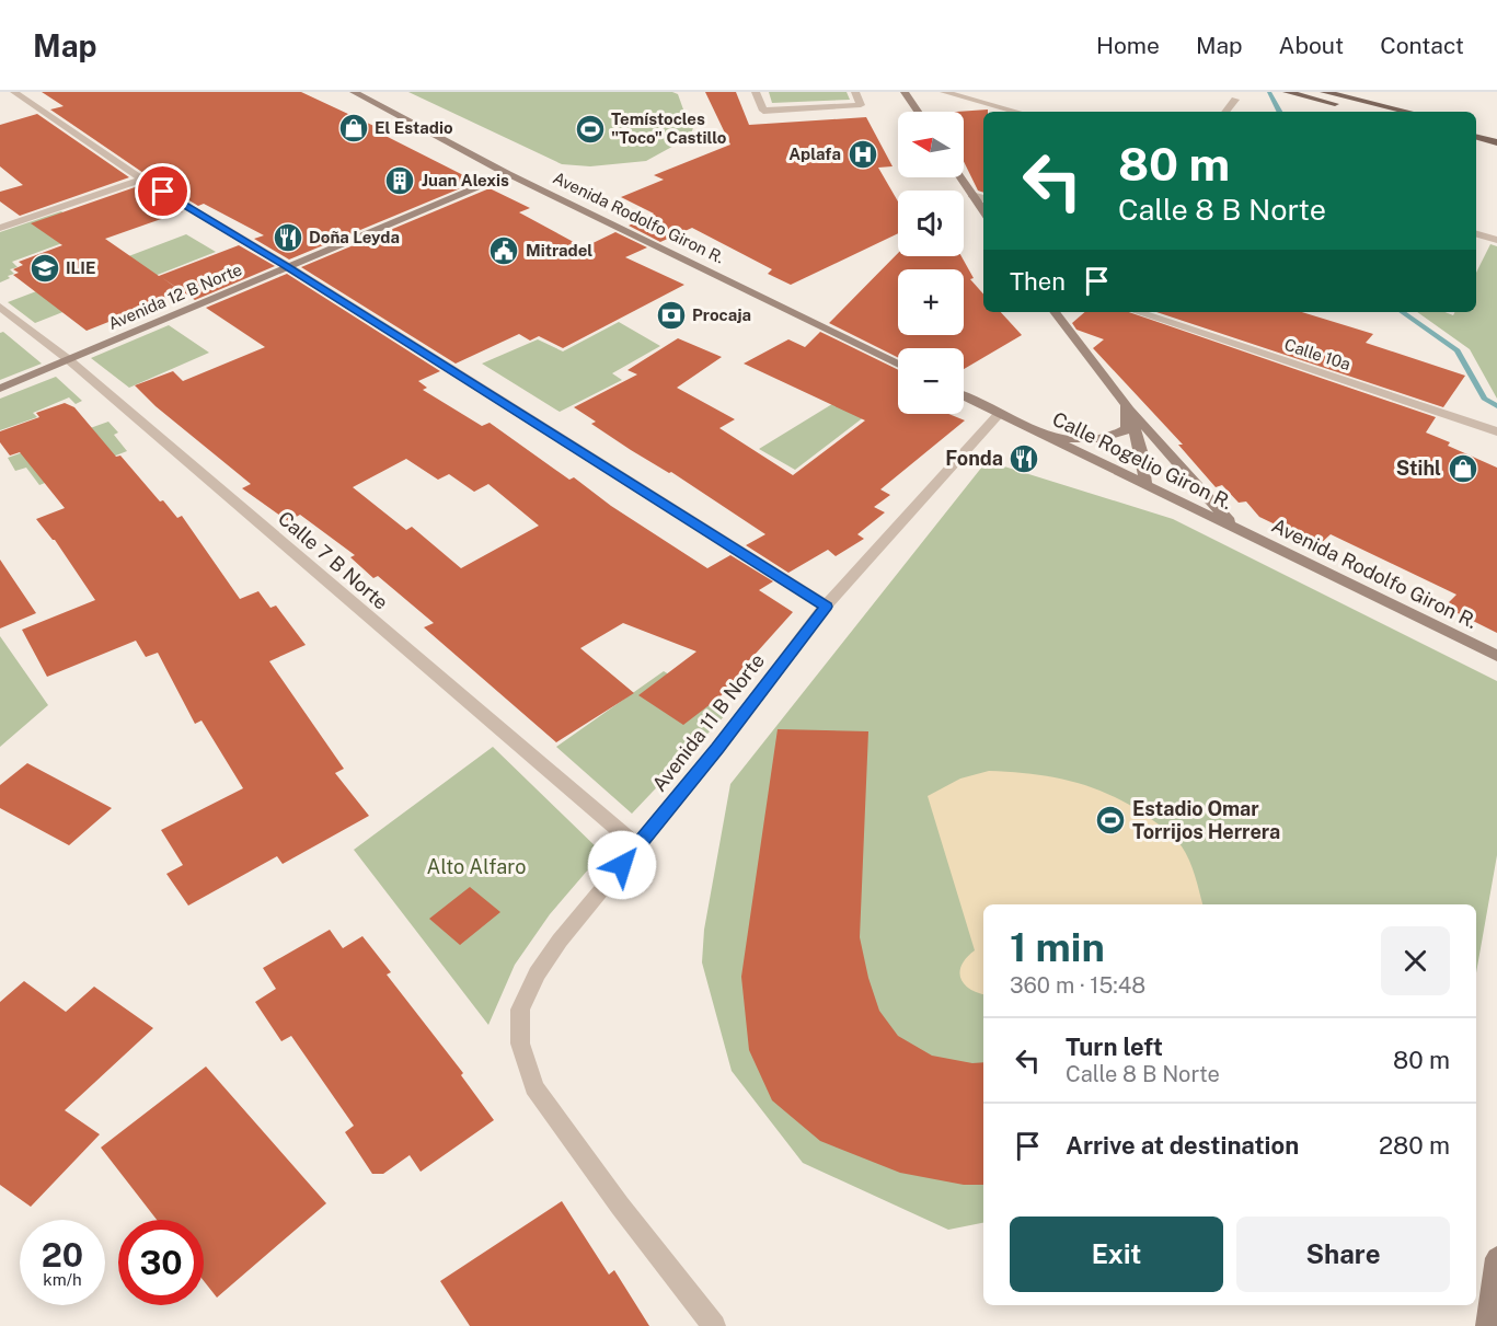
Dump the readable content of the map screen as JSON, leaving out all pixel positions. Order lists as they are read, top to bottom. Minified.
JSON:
{"streets":{"main road":["Avenida Rodolfo Giron R.","Avenida 12 B Norte","Calle Rogelio Giron R."],"street":["Calle 10a","Calle 7 B Norte","Avenida 11 B Norte"]},"crossings":[["Avenida Rodolfo Giron R.","Avenida 12 B Norte"],["Avenida Rodolfo Giron R.","Calle Rogelio Giron R."],["Avenida 12 B Norte","Calle 7 B Norte"],["Calle 7 B Norte","Avenida 11 B Norte"]],"parks":["Alto Alfaro"],"places":{"shop":["El Estadio","Stihl"],"sports":["Temístocles \"Toco\" Castillo","Estadio Omar Torrijos Herrera"],"hospital":["Aplafa"],"building":["Juan Alexis"],"restaurant":["Doña Leyda","Fonda"],"public building":["Mitradel"],"school or university":["ILIE"],"bank":["Procaja"]},"north":"left","page":{"header":"Map","nav":["Home","Map","About","Contact"],"map_buttons":["+","−"],"turn":["80 m","Calle 8 B Norte"],"then":"Then","heading":["1 min","360 m · 15:48"],"list":[{"name":"Turn left","note":"Calle 8 B Norte","value":"80 m"},{"name":"Arrive at destination","value":"280 m"}],"buttons":["Exit","Share"],"speed":"20 km/h","limit":"30"}}
